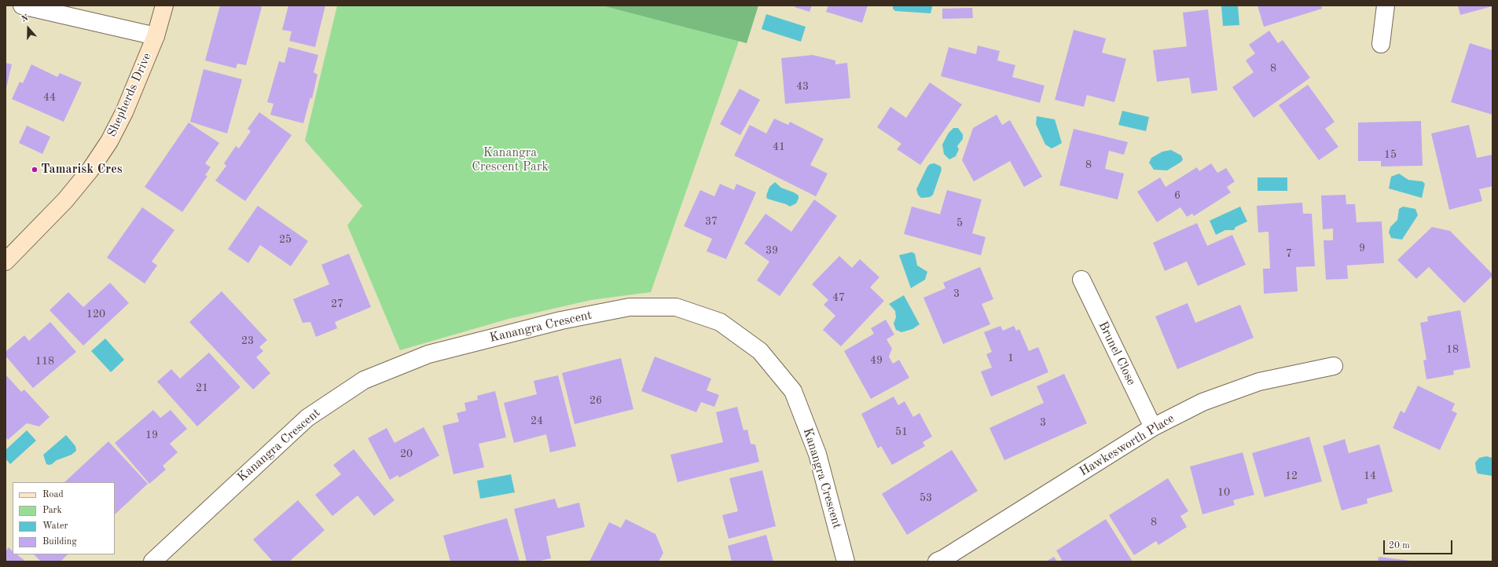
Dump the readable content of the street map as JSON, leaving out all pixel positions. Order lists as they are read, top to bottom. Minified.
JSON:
{"streets":{"main road":["Shepherds Drive"],"street":["Kanangra Crescent","Brunel Close","Hawkesworth Place"]},"crossings":[["Brunel Close","Hawkesworth Place"]],"parks":["Kanangra Crescent Park"],"places":["Tamarisk Cres"],"house_numbers":["8","43","44","41","15","8","6","37","5","25","9","39","7","3","47","27","120","23","18","1","49","118","21","26","24","3","51","19","20","12","14","10","53","8"],"legend":["Road","Park","Water","Building"],"scale_bar":"20 m","north":"top"}
